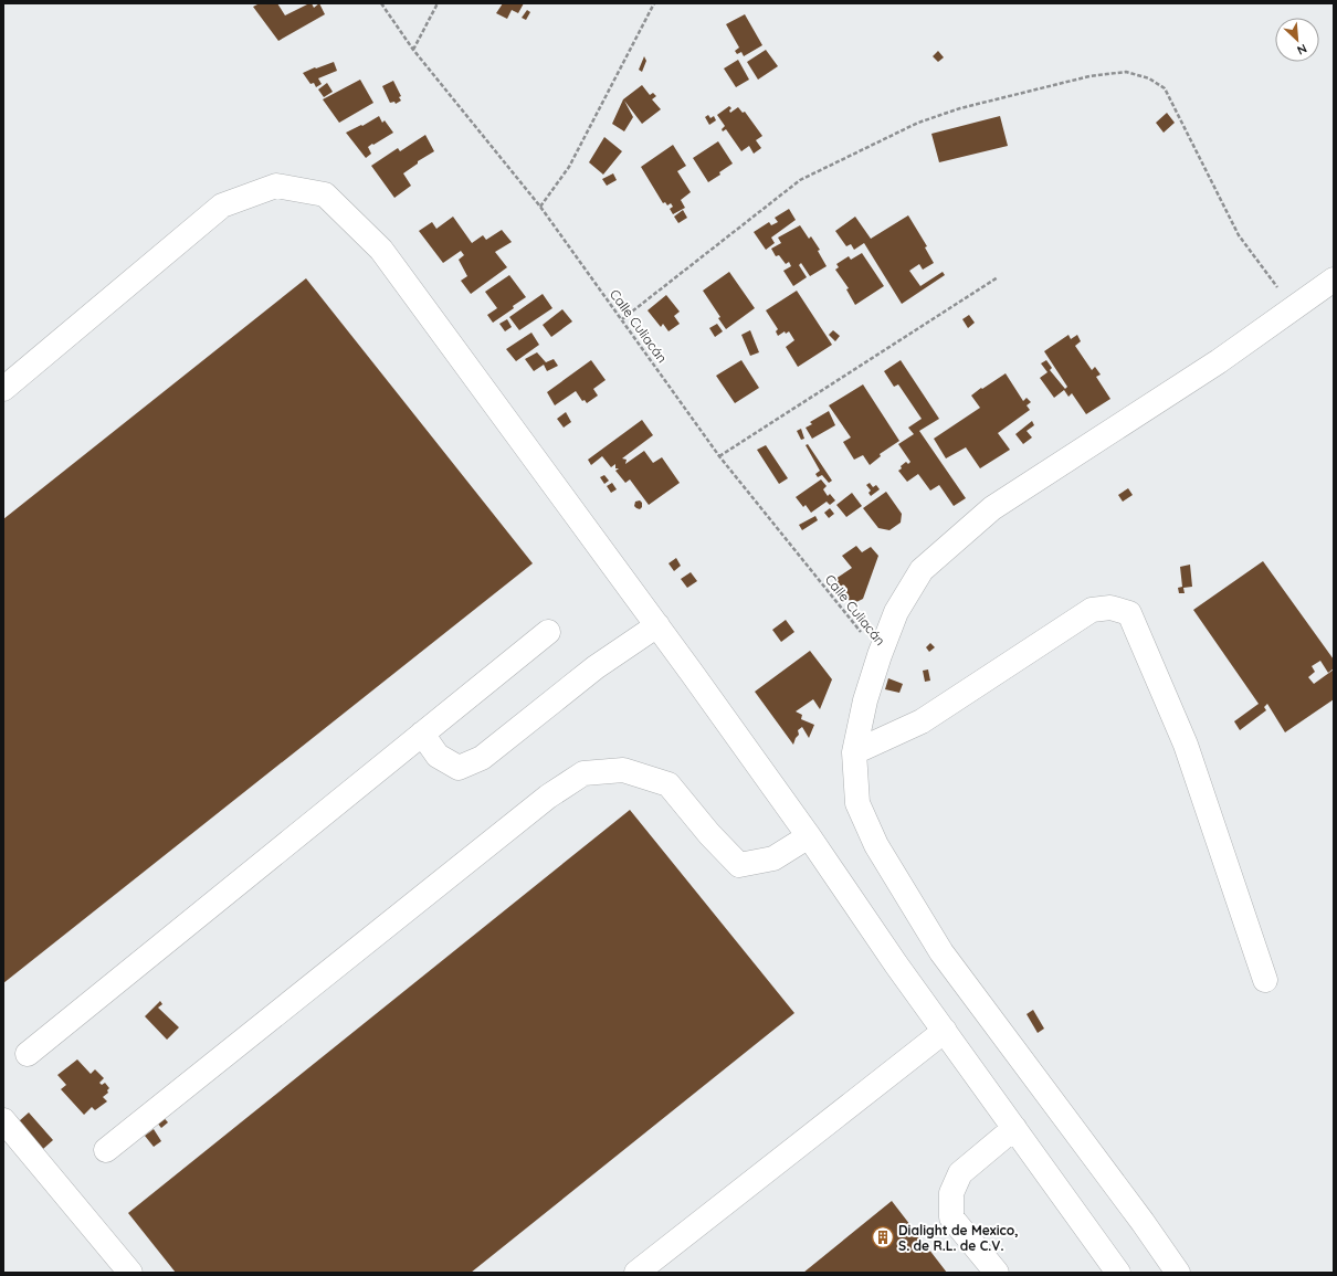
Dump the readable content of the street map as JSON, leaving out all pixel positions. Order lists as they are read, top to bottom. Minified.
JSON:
{"streets":{"path":["Calle Culiacán"]},"places":{"building":["Dialight de Mexico, S. de R.L. de C.V."]},"north":"bottom right"}
